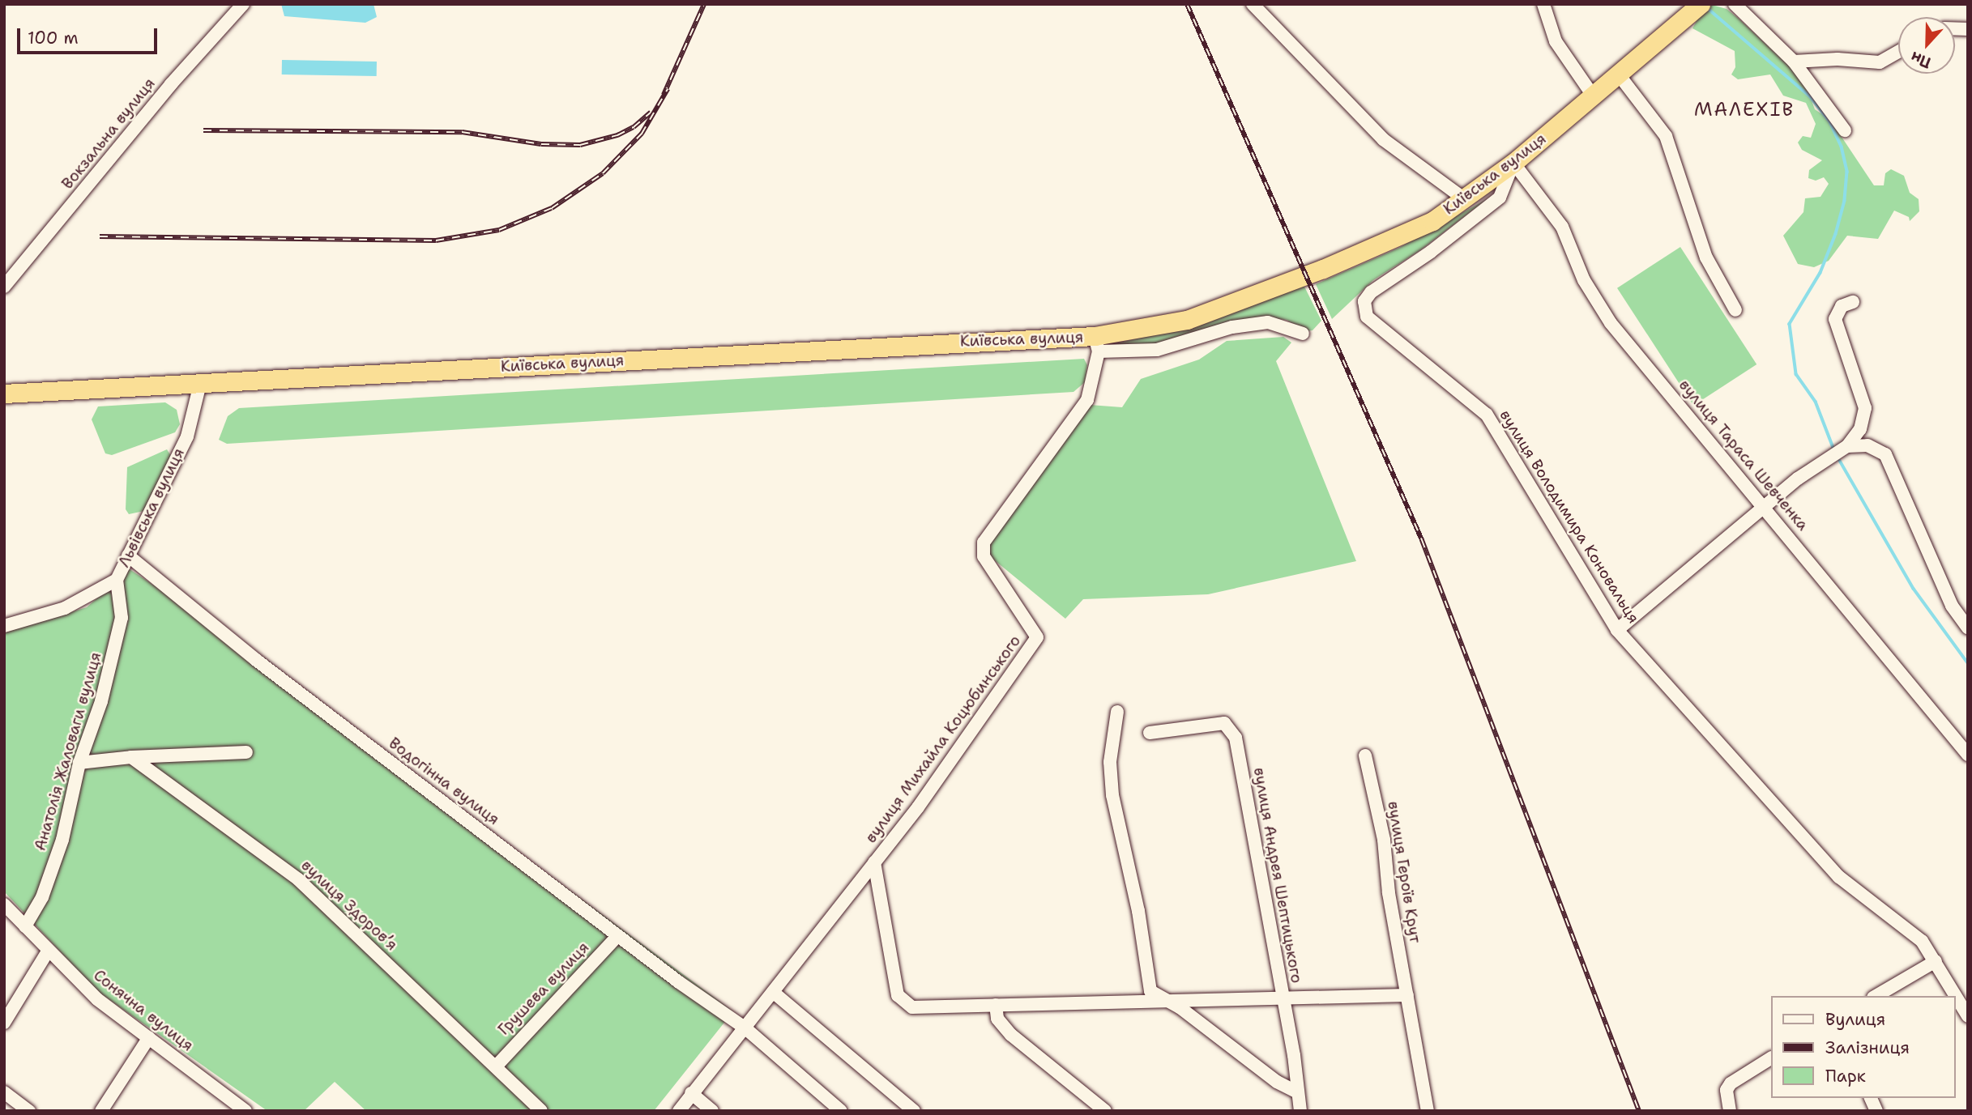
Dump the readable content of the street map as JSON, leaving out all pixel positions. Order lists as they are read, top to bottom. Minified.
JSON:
{"streets":{"highway":["Київська вулиця"],"street":["Вокзальна вулиця","вулиця Тараса Шевченка","Львівська вулиця","вулиця Володимира Коновальця","вулиця Михайла Коцюбинського","Анатолія Жаловаги вулиця","Водогінна вулиця","вулиця Героїв Крут","вулиця Андрея Шептицького","вулиця Здоровʼя","Грушева вулиця","Сонячна вулиця"]},"crossings":[["Київська вулиця","вулиця Тараса Шевченка"],["Київська вулиця","Львівська вулиця"],["Київська вулиця","вулиця Володимира Коновальця"],["Київська вулиця","вулиця Михайла Коцюбинського"],["вулиця Тараса Шевченка","вулиця Володимира Коновальця"],["Львівська вулиця","Анатолія Жаловаги вулиця"],["Львівська вулиця","Водогінна вулиця"],["вулиця Михайла Коцюбинського","Водогінна вулиця"],["Анатолія Жаловаги вулиця","Сонячна вулиця"],["Водогінна вулиця","Грушева вулиця"],["вулиця Здоровʼя","Грушева вулиця"]],"districts":["МАЛЕХІВ"],"legend":["Вулиця","Залізниця","Парк"],"scale_bar":"100 m","north":"bottom"}
